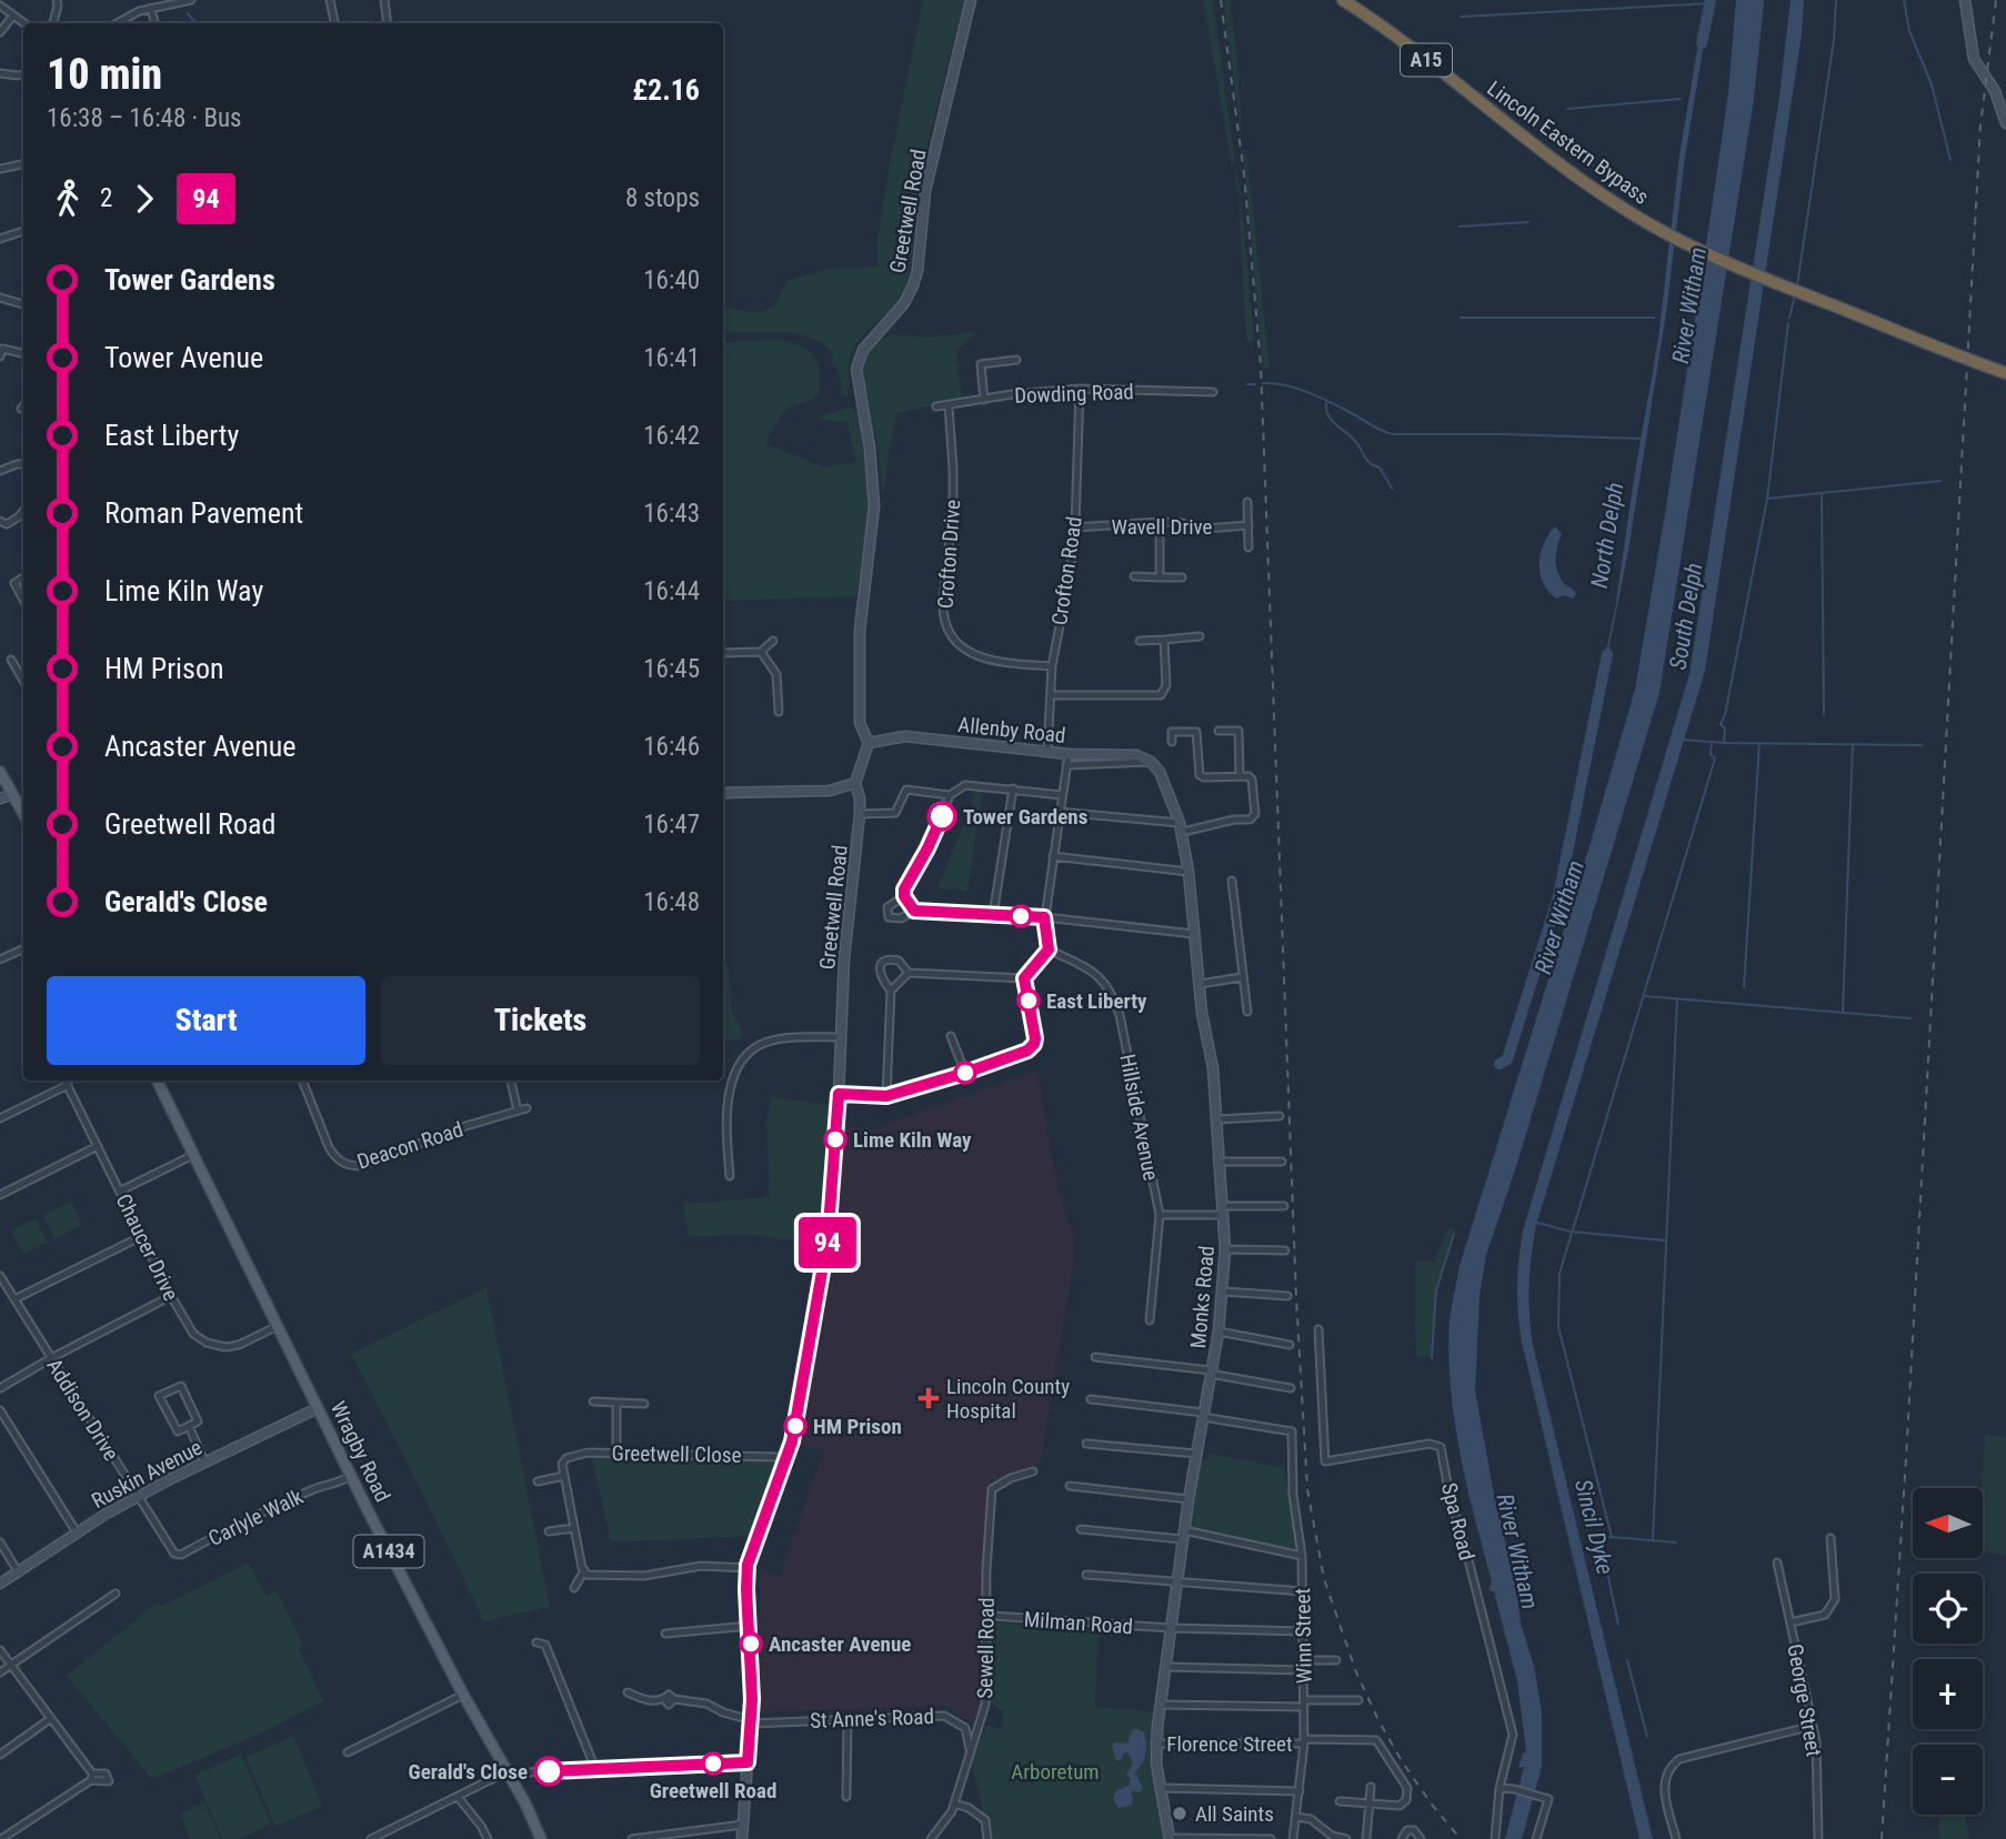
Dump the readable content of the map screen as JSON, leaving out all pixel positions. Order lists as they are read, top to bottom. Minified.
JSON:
{"streets":{"highway":["A15","Lincoln Eastern Bypass"],"main road":["Greetwell Road","Allenby Road","Monks Road","Wragby Road","Ruskin Avenue","A1434"],"street":["Dowding Road","Wavell Drive","Crofton Drive","Crofton Road","Hillside Avenue","Deacon Road","Chaucer Drive","Addison Drive","Greetwell Close","Carlyle Walk","Spa Road","Milman Road","Winn Street","Sewell Road","George Street","St Anne's Road","Florence Street"]},"crossings":[["Greetwell Road","Allenby Road"],["Greetwell Road","Greetwell Close"],["Greetwell Road","St Anne's Road"],["Dowding Road","Crofton Drive"],["Dowding Road","Crofton Road"],["Wavell Drive","Crofton Road"],["Crofton Drive","Crofton Road"],["Crofton Road","Allenby Road"],["Allenby Road","Monks Road"],["Chaucer Drive","Wragby Road"],["Monks Road","Milman Road"],["Monks Road","Winn Street"],["Monks Road","Florence Street"],["Addison Drive","Ruskin Avenue"],["Addison Drive","Carlyle Walk"],["Wragby Road","Ruskin Avenue"],["Wragby Road","Carlyle Walk"],["Milman Road","Winn Street"],["Milman Road","Sewell Road"],["Winn Street","Florence Street"],["Sewell Road","St Anne's Road"]],"water":["River Witham","North Delph","South Delph","Sincil Dyke"],"parks":["Arboretum"],"places":{"other":["Tower Gardens","East Liberty","Lime Kiln Way","HM Prison","Ancaster Avenue","Greetwell Road","Gerald's Close","All Saints"],"health":["Lincoln County Hospital"]},"lines":["bus line 94"],"north":"left","page":{"on_map":"94","heading":["10 min","16:38 – 16:48 · Bus","£2.16"],"legs":["2","94","8 stops"],"list":[{"name":"Tower Gardens","value":"16:40"},{"name":"Tower Avenue","value":"16:41"},{"name":"East Liberty","value":"16:42"},{"name":"Roman Pavement","value":"16:43"},{"name":"Lime Kiln Way","value":"16:44"},{"name":"HM Prison","value":"16:45"},{"name":"Ancaster Avenue","value":"16:46"},{"name":"Greetwell Road","value":"16:47"},{"name":"Gerald's Close","value":"16:48"}],"buttons":["Start","Tickets"],"map_buttons":["+","−"]}}
